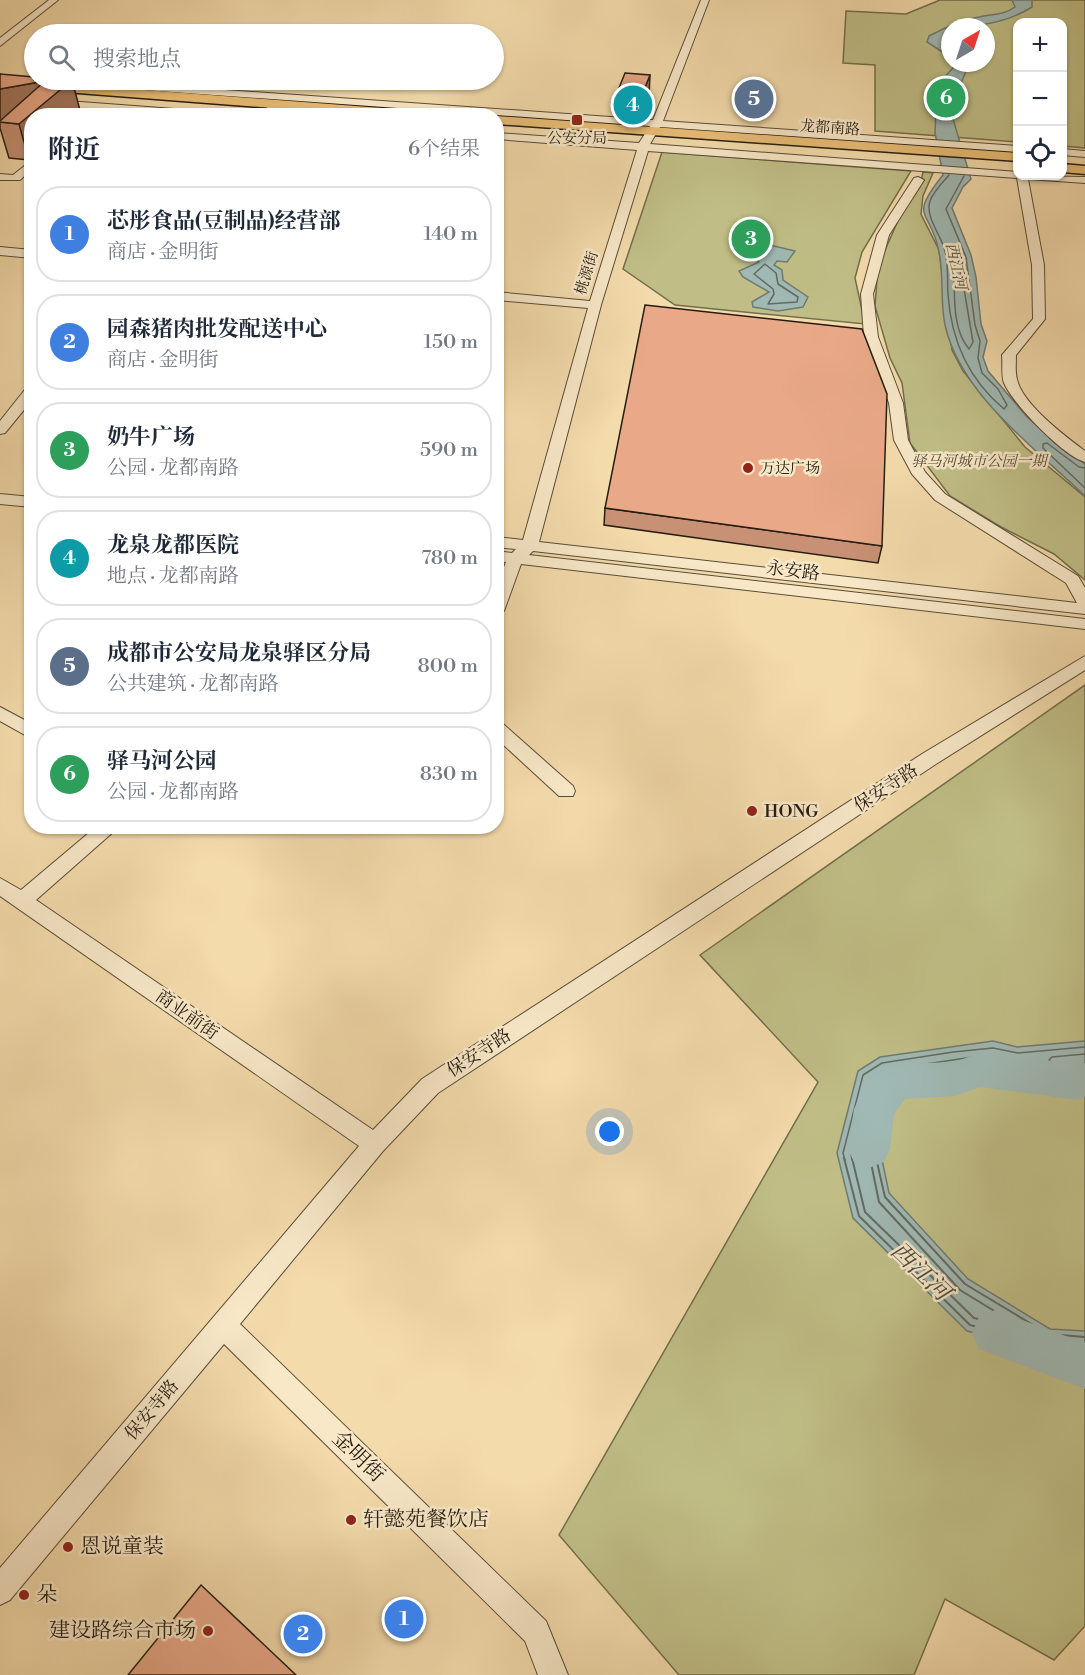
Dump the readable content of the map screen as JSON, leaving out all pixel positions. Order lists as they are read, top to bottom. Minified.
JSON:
{"streets":{"main road":["龙都南路"],"street":["桃源街","永安路","保安寺路","商业前街","金明街"]},"crossings":[["龙都南路","桃源街"],["保安寺路","商业前街"],["保安寺路","金明街"]],"water":["西江河"],"parks":["驿马河城市公园一期"],"places":{"transit":["公安分局"],"other":["万达广场","HONG","轩懿苑餐饮店","恩说童装","朵","建设路综合市场"]},"north":"top right","page":{"map_buttons":["+","−"],"search":"搜索地点","pins":["6","5","4","3","1","2"],"heading":["附近","6个结果"],"list":[{"mark":"1","name":"芯彤食品(豆制品)经营部","note":"商店 · 金明街","value":"140 m"},{"mark":"2","name":"园森猪肉批发配送中心","note":"商店 · 金明街","value":"150 m"},{"mark":"3","name":"奶牛广场","note":"公园 · 龙都南路","value":"590 m"},{"mark":"4","name":"龙泉龙都医院","note":"地点 · 龙都南路","value":"780 m"},{"mark":"5","name":"成都市公安局龙泉驿区分局","note":"公共建筑 · 龙都南路","value":"800 m"},{"mark":"6","name":"驿马河公园","note":"公园 · 龙都南路","value":"830 m"}]}}
